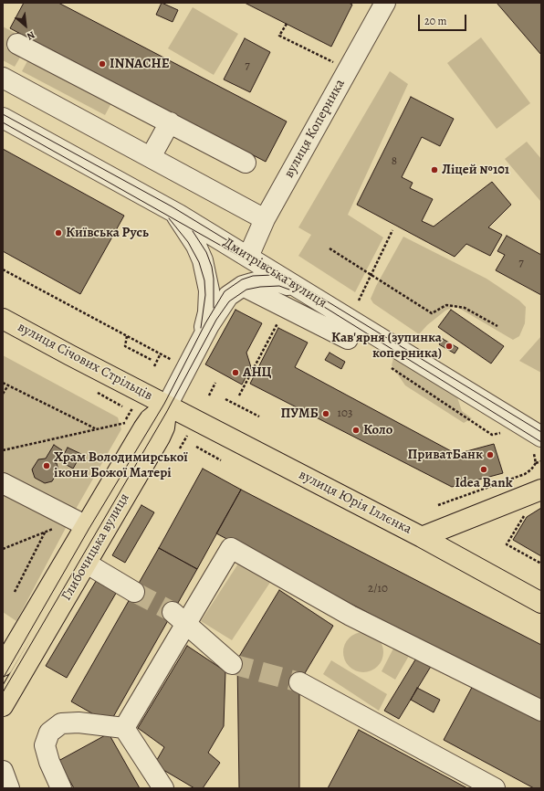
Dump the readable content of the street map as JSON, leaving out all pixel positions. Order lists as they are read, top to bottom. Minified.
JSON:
{"streets":{"main road":["вулиця Січових Стрільців","вулиця Юрія Іллєнка","Глибочицька вулиця"],"street":["вулиця Коперника","Дмитрівська вулиця"]},"crossings":[["вулиця Коперника","Дмитрівська вулиця"],["вулиця Січових Стрільців","вулиця Юрія Іллєнка"],["вулиця Січових Стрільців","Глибочицька вулиця"],["вулиця Юрія Іллєнка","Глибочицька вулиця"]],"places":["INNACHE","Ліцей №101","Київська Русь","Кав'ярня (зупинка коперника)","АНЦ","ПУМБ","Коло","ПриватБанк","Храм Володимирської ікони Божої Матері","Idea Bank"],"house_numbers":["7","8","7","103","2/10"],"scale_bar":"20 m","north":"bottom right"}
